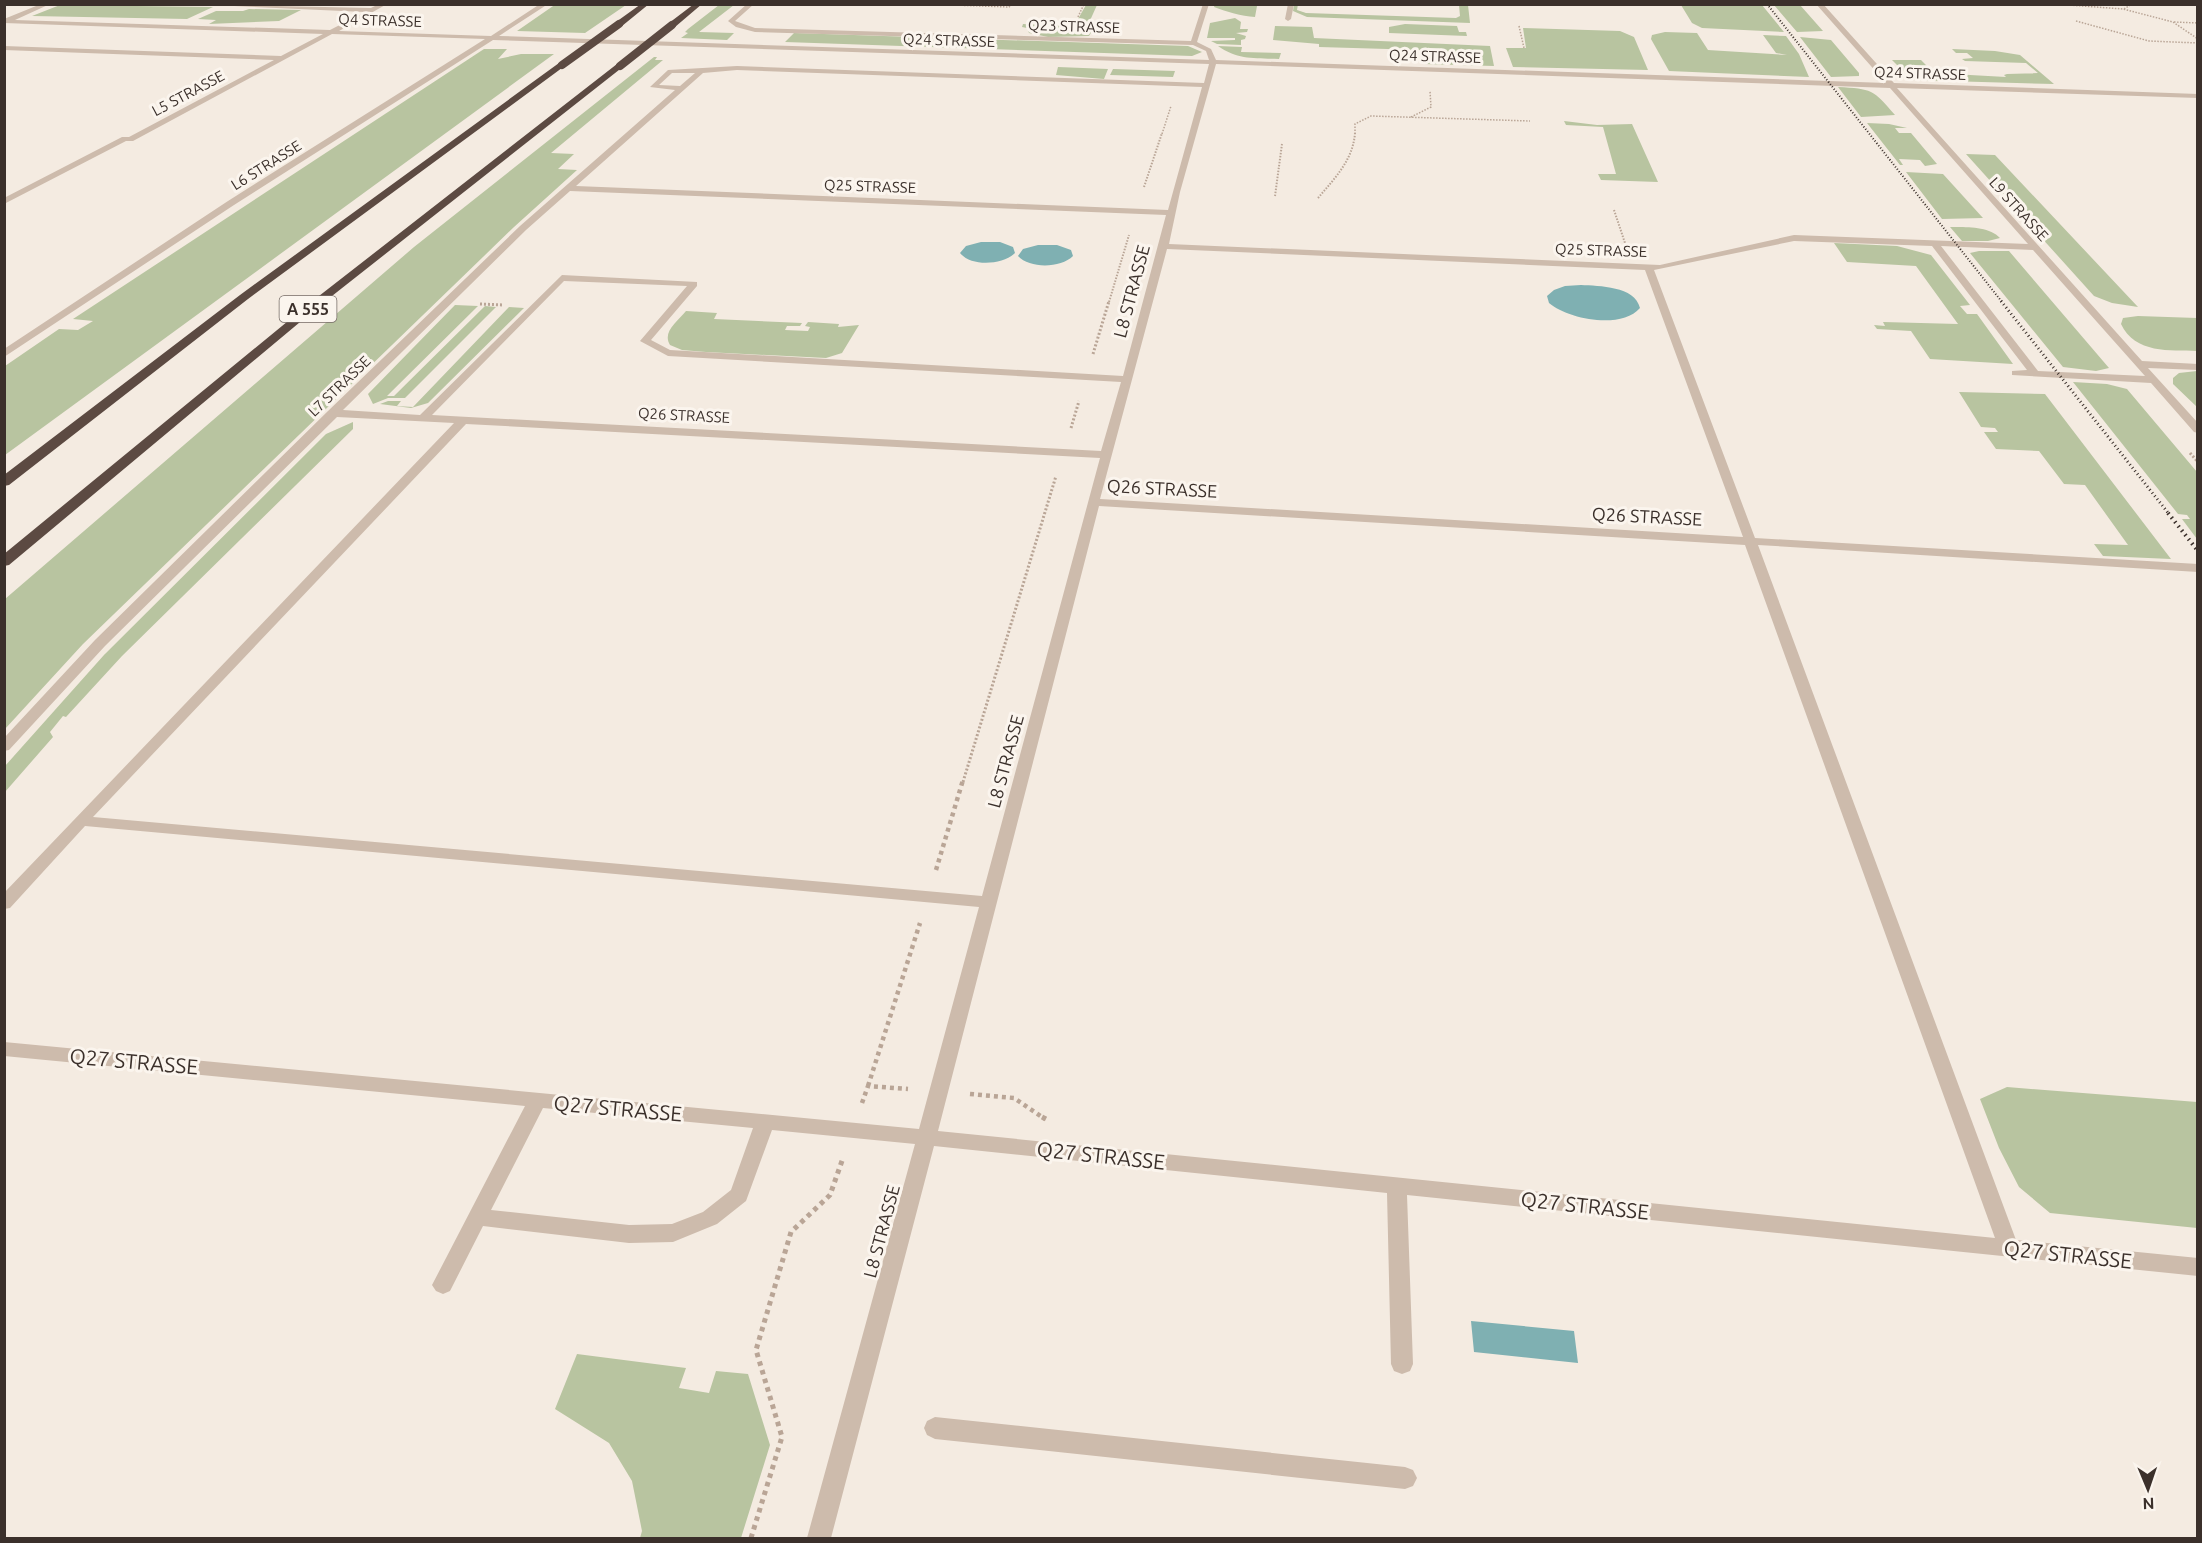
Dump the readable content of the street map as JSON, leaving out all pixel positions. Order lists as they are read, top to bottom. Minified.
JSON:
{"streets":{"highway":["A 555"],"lane":["Q4 STRASSE","Q23 STRASSE","Q24 STRASSE","L5 STRASSE","L6 STRASSE","Q25 STRASSE","L9 STRASSE","L8 STRASSE","L7 STRASSE","Q26 STRASSE","Q27 STRASSE"]},"crossings":[["Q4 STRASSE","Q24 STRASSE"],["Q4 STRASSE","L5 STRASSE"],["Q4 STRASSE","L6 STRASSE"],["Q24 STRASSE","L9 STRASSE"],["Q24 STRASSE","L8 STRASSE"],["Q24 STRASSE","L7 STRASSE"],["Q25 STRASSE","L9 STRASSE"],["Q25 STRASSE","L8 STRASSE"],["Q25 STRASSE","L7 STRASSE"],["L8 STRASSE","Q26 STRASSE"],["L8 STRASSE","Q27 STRASSE"],["L7 STRASSE","Q26 STRASSE"]],"north":"bottom"}
